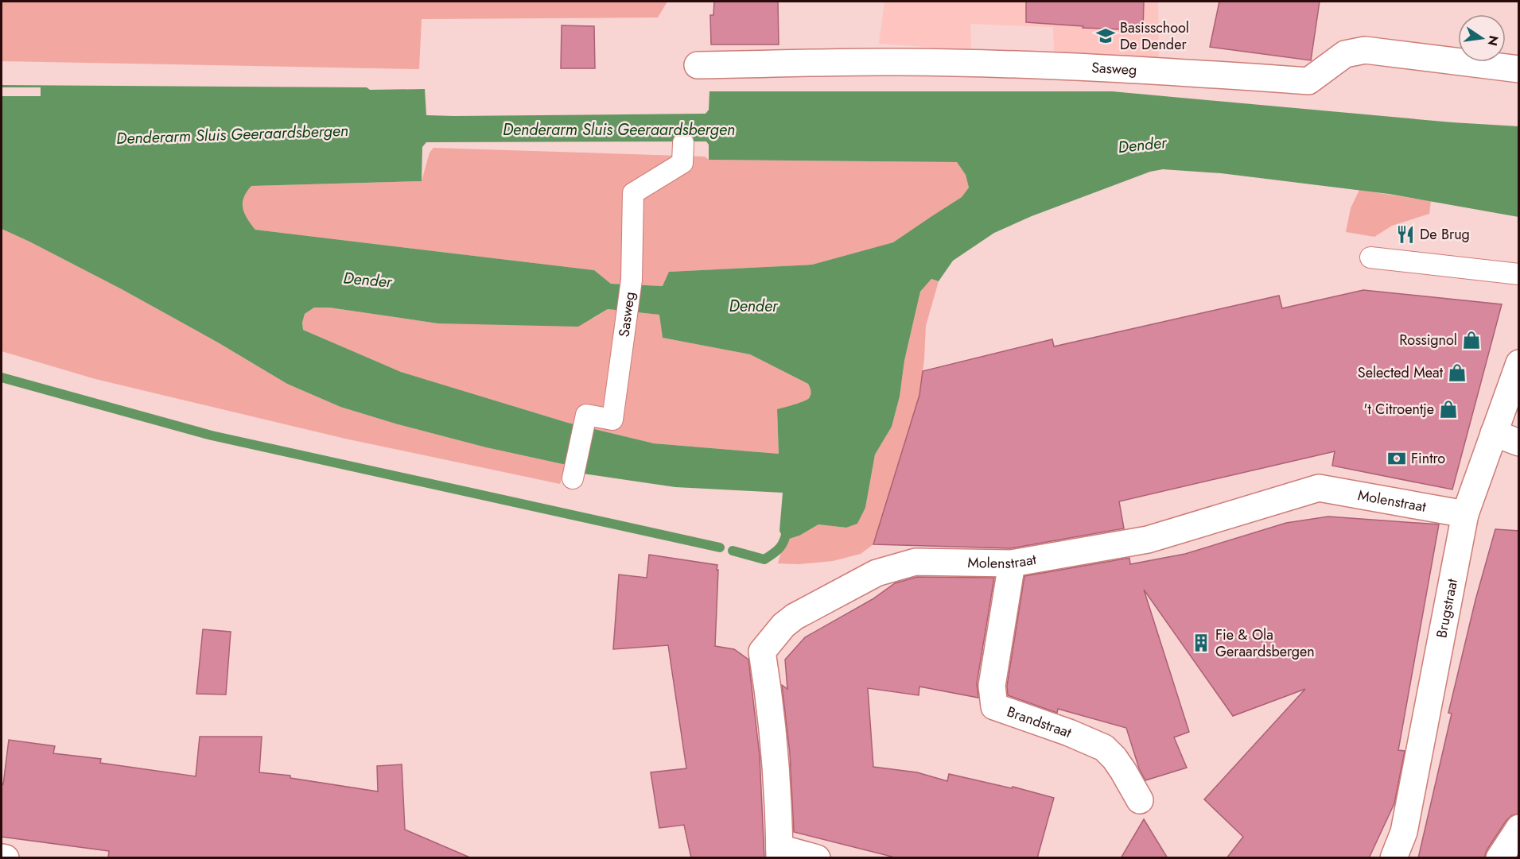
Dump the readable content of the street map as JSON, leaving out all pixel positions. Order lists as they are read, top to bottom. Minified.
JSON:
{"streets":{"street":["Sasweg","Molenstraat","Brugstraat","Brandstraat"]},"crossings":[["Molenstraat","Brugstraat"],["Molenstraat","Brandstraat"]],"water":["Denderarm Sluis Geeraardsbergen","Dender"],"places":{"school or university":["Basisschool De Dender"],"restaurant":["De Brug"],"shop":["Rossignol","Selected Meat","'t Citroentje"],"bank":["Fintro"],"building":["Fie & Ola Geraardsbergen"]},"north":"right"}
